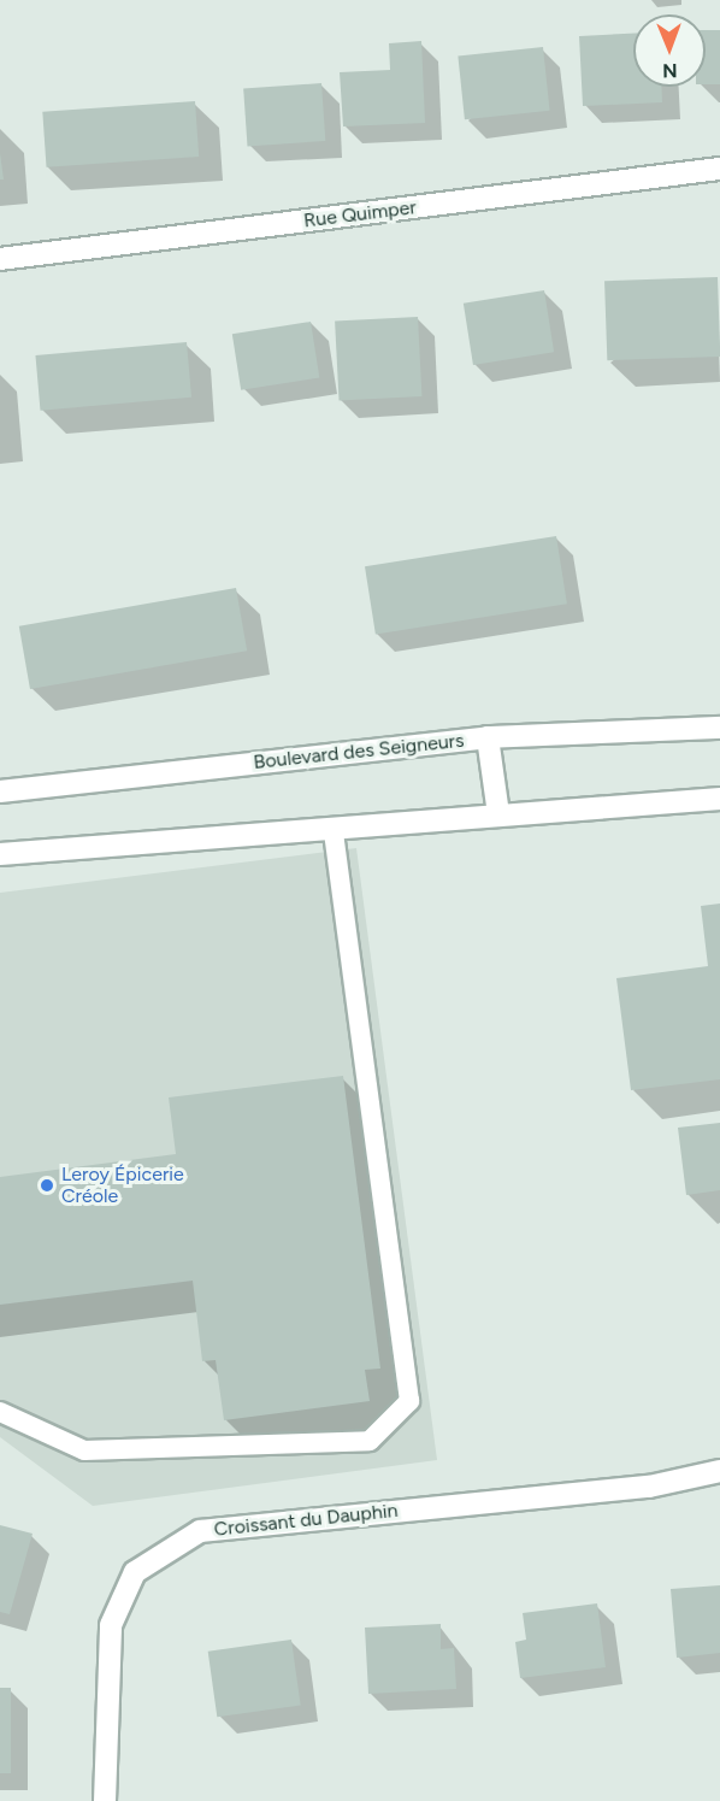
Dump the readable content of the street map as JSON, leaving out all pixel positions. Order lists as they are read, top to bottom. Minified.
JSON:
{"streets":{"street":["Rue Quimper","Boulevard des Seigneurs","Croissant du Dauphin"]},"places":["Leroy Épicerie Créole"],"north":"bottom"}
